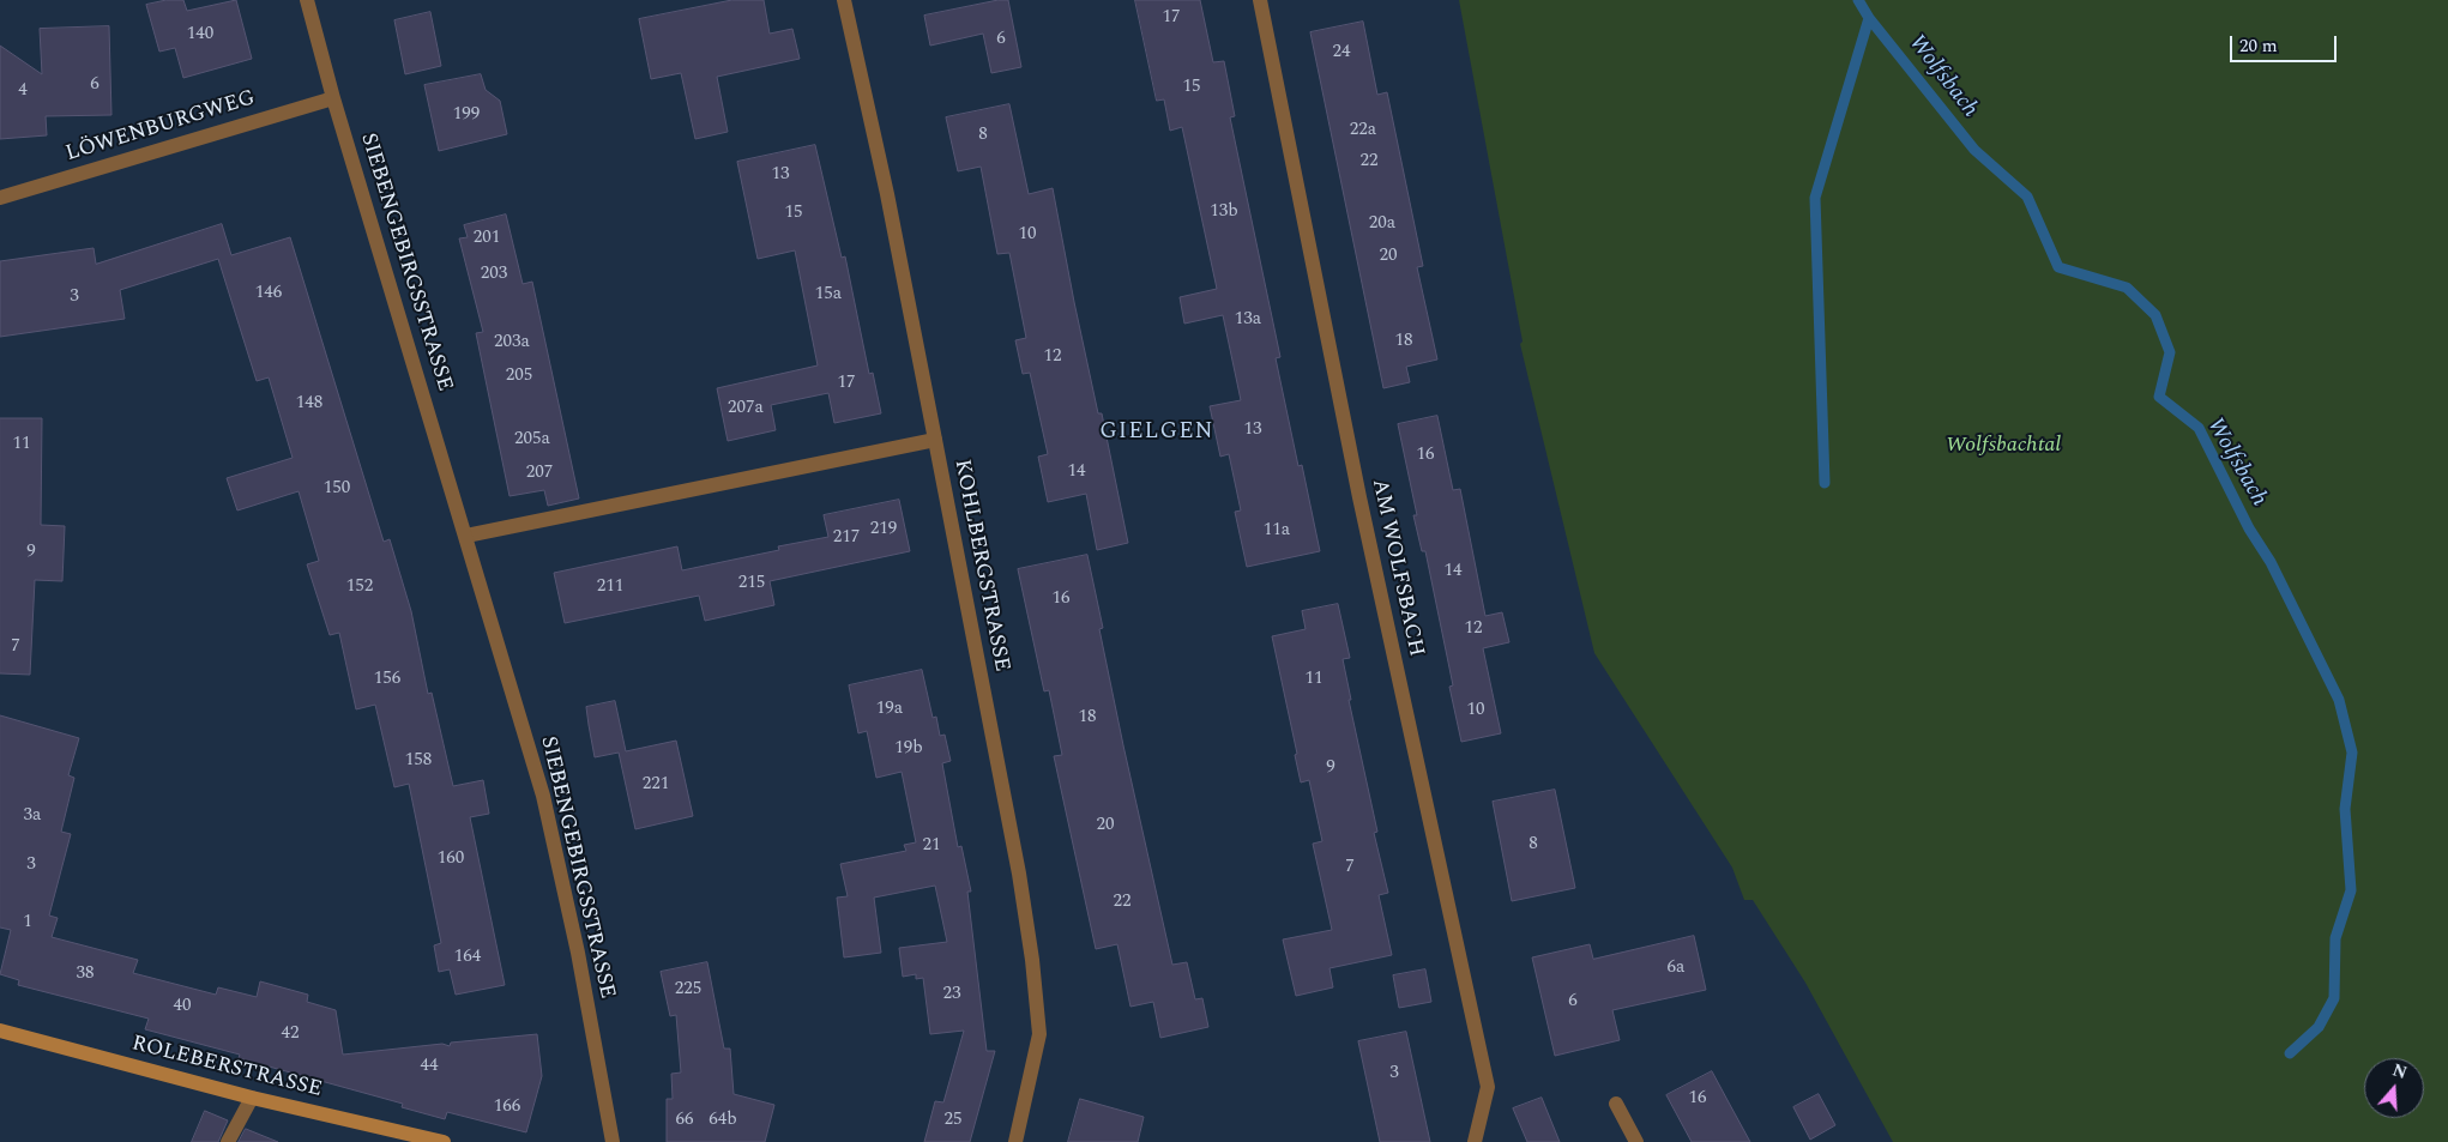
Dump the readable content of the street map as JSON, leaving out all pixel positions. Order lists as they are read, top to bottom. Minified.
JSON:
{"streets":{"main road":["ROLEBERSTRASSE"],"street":["LÖWENBURGWEG","SIEBENGEBIRGSSTRASSE","KOHLBERGSTRASSE","AM WOLFSBACH"]},"crossings":[["LÖWENBURGWEG","SIEBENGEBIRGSSTRASSE"]],"districts":["GIELGEN"],"water":["Wolfsbach"],"parks":["Wolfsbachtal"],"house_numbers":["17","140","6","24","6","15","4","199","22a","8","22","13","13b","15","20a","10","201","20","203","146","15a","3","13a","18","203a","12","205","17","148","207a","13","205a","11","16","14","207","150","219","11a","217","9","14","215","152","211","16","12","7","156","11","19a","10","18","19b","158","9","221","3a","20","8","21","160","3","7","22","1","164","6a","38","225","23","6","40","42","44","3","16","166","66","64b","25"],"scale_bar":"20 m","north":"top"}
